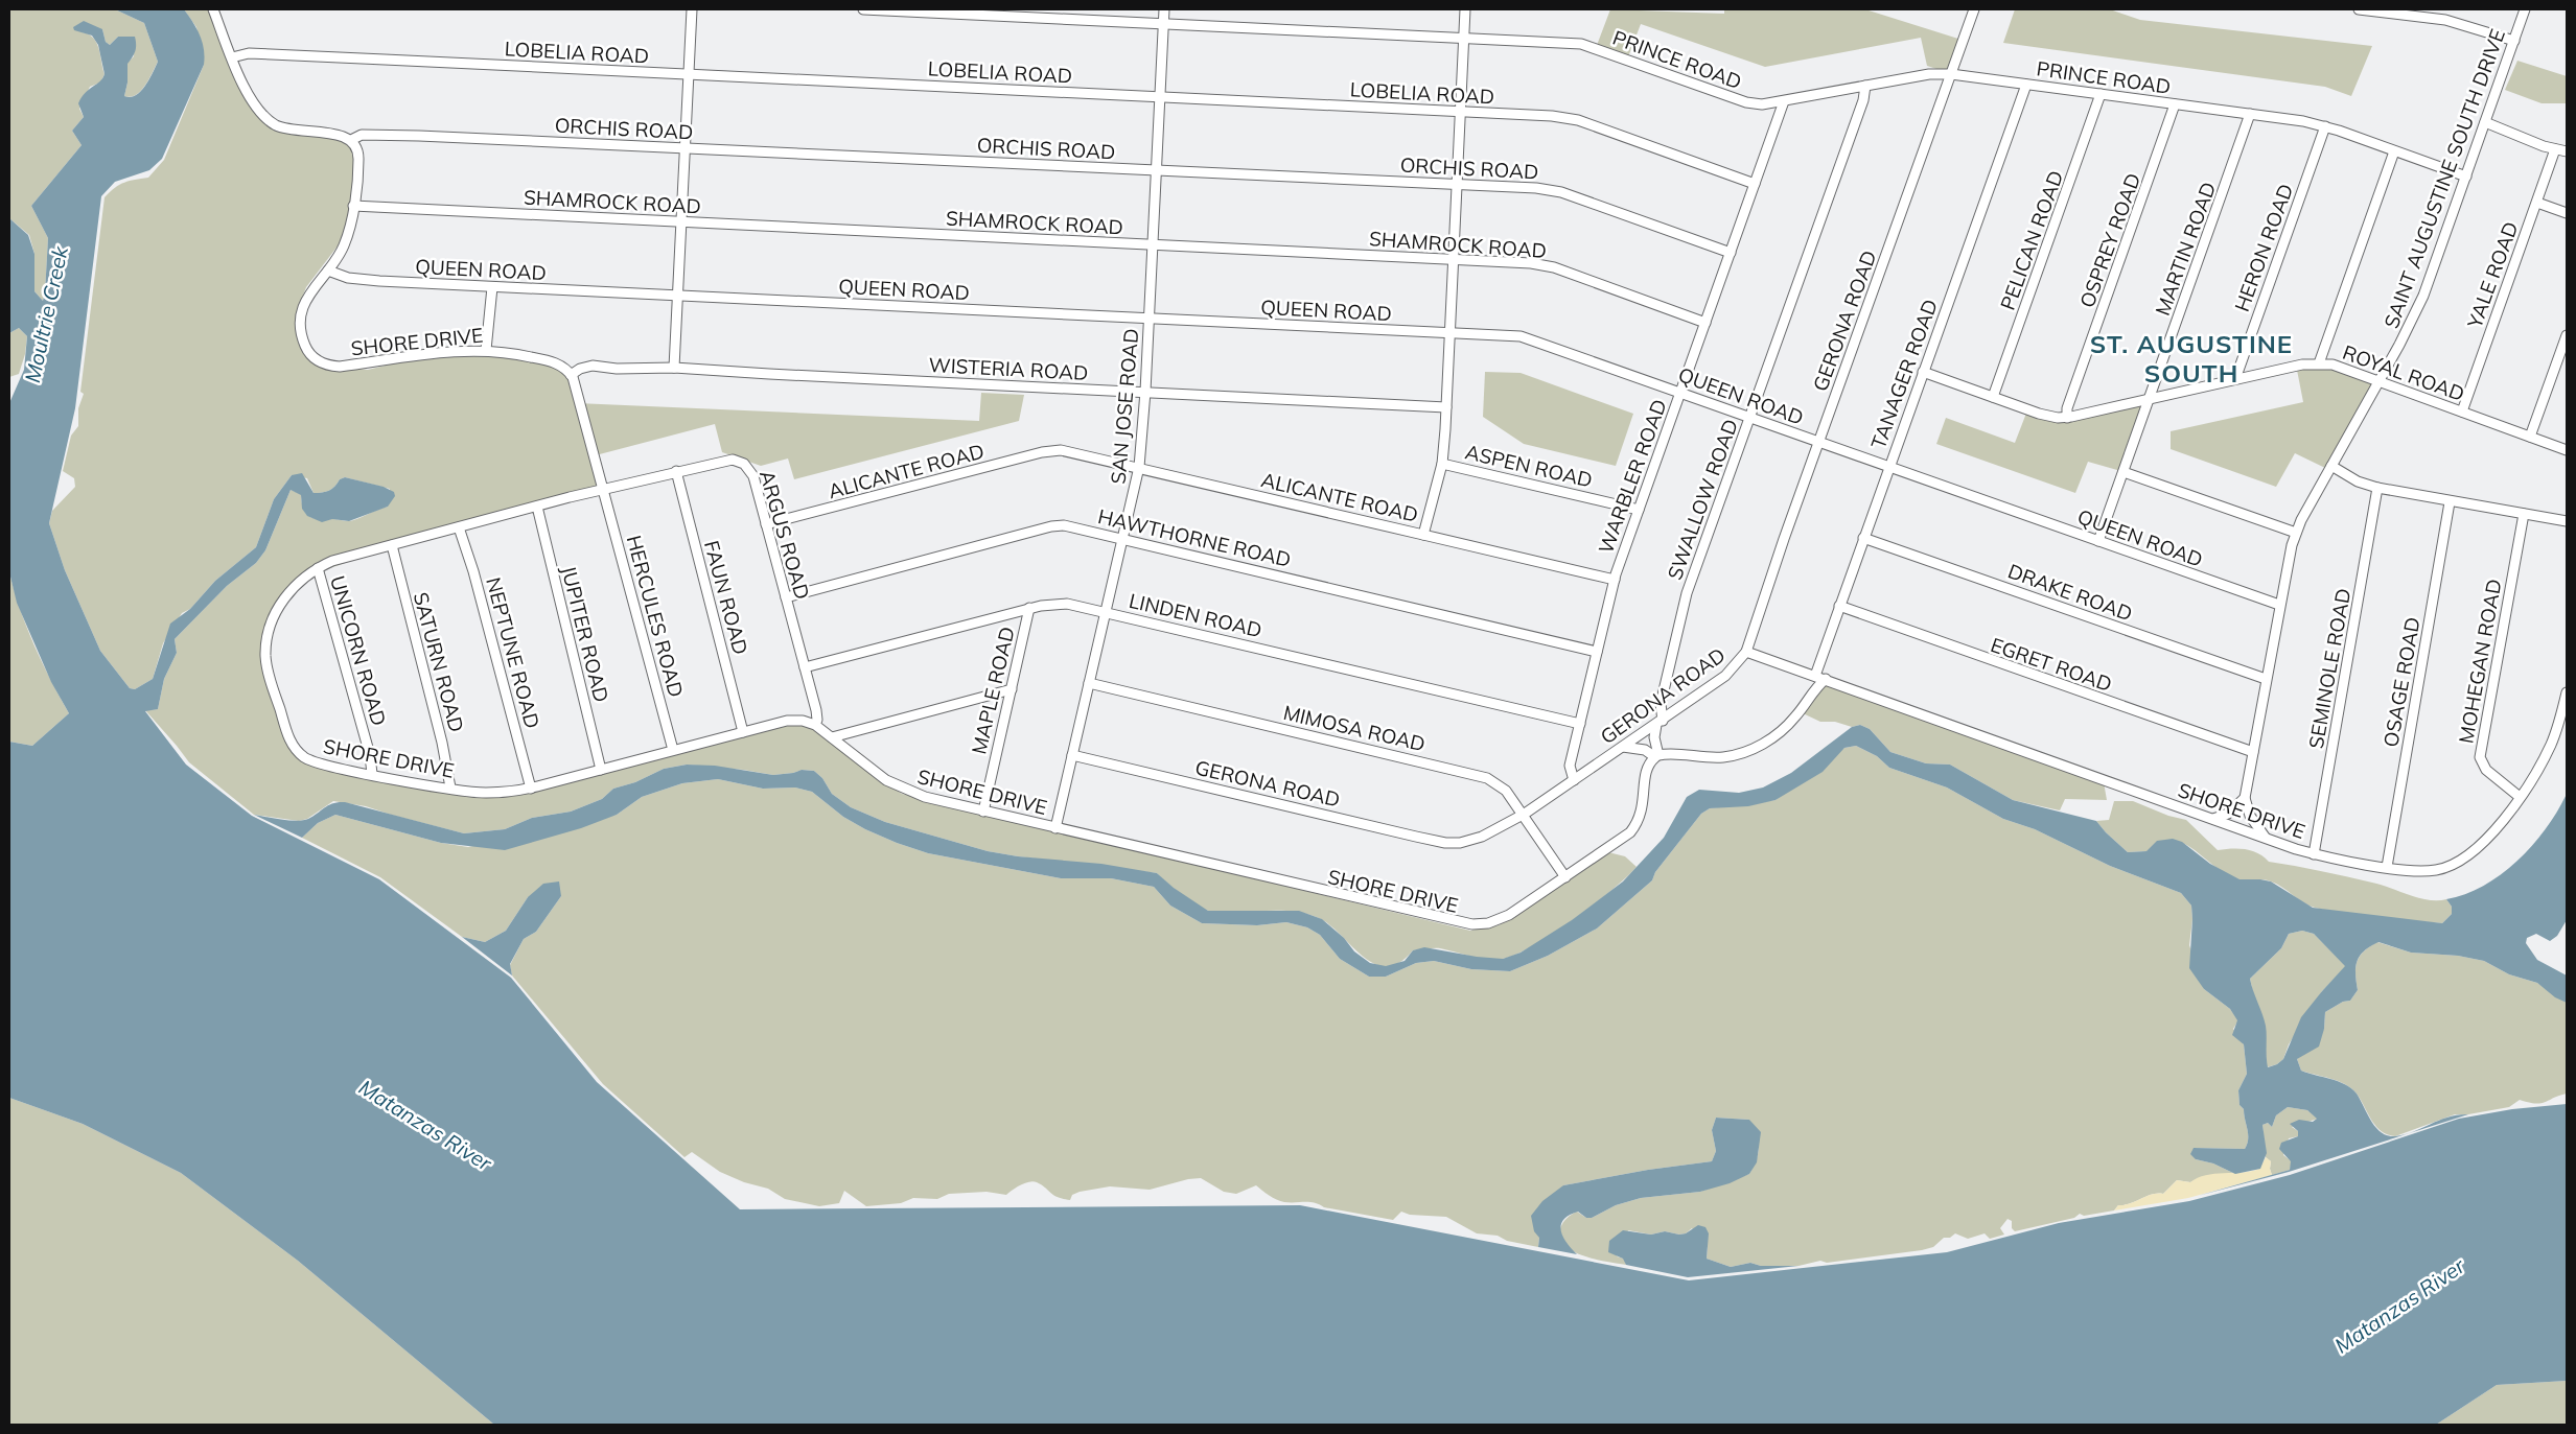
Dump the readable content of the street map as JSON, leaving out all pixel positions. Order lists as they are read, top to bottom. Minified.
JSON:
{"streets":{"street":["LOBELIA ROAD","PRINCE ROAD","ORCHIS ROAD","SAINT AUGUSTINE SOUTH DRIVE","SHAMROCK ROAD","PELICAN ROAD","OSPREY ROAD","HERON ROAD","MARTIN ROAD","QUEEN ROAD","YALE ROAD","GERONA ROAD","SHORE DRIVE","WISTERIA ROAD","ROYAL ROAD","TANAGER ROAD","SAN JOSE ROAD","ASPEN ROAD","ALICANTE ROAD","WARBLER ROAD","SWALLOW ROAD","ARGUS ROAD","HAWTHORNE ROAD","DRAKE ROAD","FAUN ROAD","LINDEN ROAD","HERCULES ROAD","JUPITER ROAD","UNICORN ROAD","NEPTUNE ROAD","MOHEGAN ROAD","SATURN ROAD","EGRET ROAD","SEMINOLE ROAD","OSAGE ROAD","MAPLE ROAD","MIMOSA ROAD"]},"crossings":[["LOBELIA ROAD","SAN JOSE ROAD"],["LOBELIA ROAD","ALICANTE ROAD"],["LOBELIA ROAD","WARBLER ROAD"],["PRINCE ROAD","SAINT AUGUSTINE SOUTH DRIVE"],["PRINCE ROAD","PELICAN ROAD"],["PRINCE ROAD","OSPREY ROAD"],["PRINCE ROAD","HERON ROAD"],["PRINCE ROAD","MARTIN ROAD"],["PRINCE ROAD","GERONA ROAD"],["PRINCE ROAD","TANAGER ROAD"],["PRINCE ROAD","SAN JOSE ROAD"],["PRINCE ROAD","ALICANTE ROAD"],["PRINCE ROAD","WARBLER ROAD"],["PRINCE ROAD","SWALLOW ROAD"],["ORCHIS ROAD","SHORE DRIVE"],["ORCHIS ROAD","SAN JOSE ROAD"],["ORCHIS ROAD","ALICANTE ROAD"],["ORCHIS ROAD","WARBLER ROAD"],["SAINT AUGUSTINE SOUTH DRIVE","QUEEN ROAD"],["SAINT AUGUSTINE SOUTH DRIVE","ROYAL ROAD"],["SAINT AUGUSTINE SOUTH DRIVE","DRAKE ROAD"],["SAINT AUGUSTINE SOUTH DRIVE","EGRET ROAD"],["SHAMROCK ROAD","SHORE DRIVE"],["SHAMROCK ROAD","SAN JOSE ROAD"],["SHAMROCK ROAD","ALICANTE ROAD"],["SHAMROCK ROAD","WARBLER ROAD"],["PELICAN ROAD","ROYAL ROAD"],["OSPREY ROAD","ROYAL ROAD"],["HERON ROAD","ROYAL ROAD"],["MARTIN ROAD","QUEEN ROAD"],["MARTIN ROAD","ROYAL ROAD"],["QUEEN ROAD","GERONA ROAD"],["QUEEN ROAD","SHORE DRIVE"],["QUEEN ROAD","TANAGER ROAD"],["QUEEN ROAD","SAN JOSE ROAD"],["QUEEN ROAD","ALICANTE ROAD"],["QUEEN ROAD","WARBLER ROAD"],["QUEEN ROAD","SWALLOW ROAD"],["YALE ROAD","ROYAL ROAD"],["GERONA ROAD","SHORE DRIVE"],["GERONA ROAD","SAN JOSE ROAD"],["GERONA ROAD","WARBLER ROAD"],["GERONA ROAD","SWALLOW ROAD"],["GERONA ROAD","MIMOSA ROAD"],["SHORE DRIVE","WISTERIA ROAD"],["SHORE DRIVE","TANAGER ROAD"],["SHORE DRIVE","SAN JOSE ROAD"],["SHORE DRIVE","SWALLOW ROAD"],["SHORE DRIVE","ARGUS ROAD"],["SHORE DRIVE","FAUN ROAD"],["SHORE DRIVE","HERCULES ROAD"],["SHORE DRIVE","JUPITER ROAD"],["SHORE DRIVE","UNICORN ROAD"],["SHORE DRIVE","NEPTUNE ROAD"],["SHORE DRIVE","MOHEGAN ROAD"],["SHORE DRIVE","SATURN ROAD"],["SHORE DRIVE","SEMINOLE ROAD"],["SHORE DRIVE","OSAGE ROAD"],["SHORE DRIVE","MAPLE ROAD"],["SHORE DRIVE","MIMOSA ROAD"],["WISTERIA ROAD","SAN JOSE ROAD"],["WISTERIA ROAD","ALICANTE ROAD"],["ROYAL ROAD","TANAGER ROAD"],["TANAGER ROAD","DRAKE ROAD"],["TANAGER ROAD","EGRET ROAD"],["SAN JOSE ROAD","ALICANTE ROAD"],["SAN JOSE ROAD","HAWTHORNE ROAD"],["SAN JOSE ROAD","LINDEN ROAD"],["SAN JOSE ROAD","MIMOSA ROAD"],["ASPEN ROAD","ALICANTE ROAD"],["ASPEN ROAD","WARBLER ROAD"],["ALICANTE ROAD","ARGUS ROAD"],["WARBLER ROAD","HAWTHORNE ROAD"],["WARBLER ROAD","LINDEN ROAD"],["ARGUS ROAD","HAWTHORNE ROAD"],["ARGUS ROAD","FAUN ROAD"],["ARGUS ROAD","LINDEN ROAD"],["ARGUS ROAD","HERCULES ROAD"],["LINDEN ROAD","MAPLE ROAD"]],"districts":["ST. AUGUSTINE SOUTH"],"water":["Moultrie Creek","Matanzas River"]}
